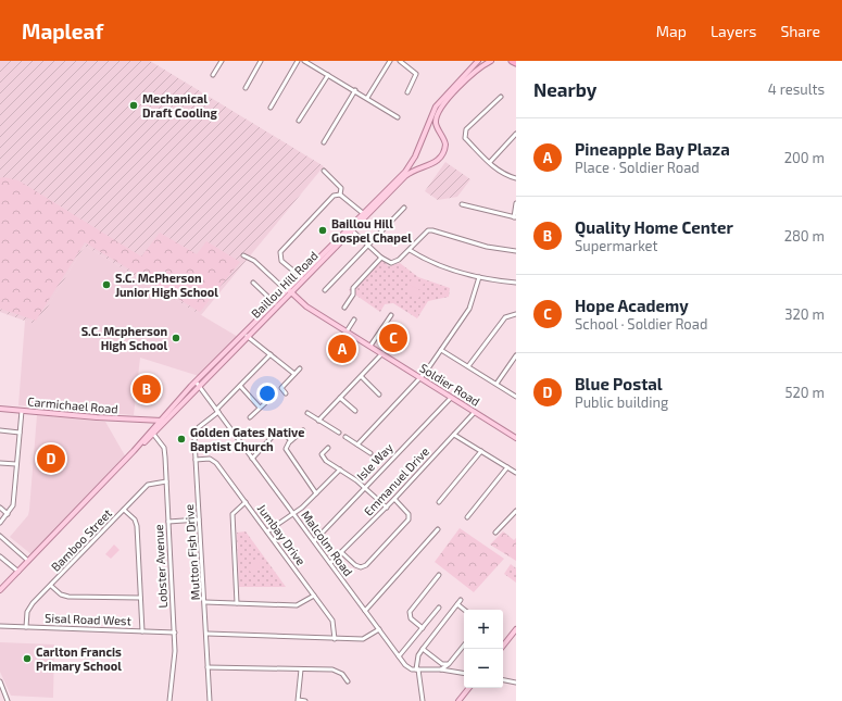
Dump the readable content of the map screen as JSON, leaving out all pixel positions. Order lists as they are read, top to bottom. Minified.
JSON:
{"streets":{"main road":["Baillou Hill Road","Soldier Road","Carmichael Road"],"street":["Isle Way","Emmanuel Drive","Jumbay Drive","Bamboo Street","Malcolm Road","Mutton Fish Drive","Lobster Avenue","Sisal Road West"]},"crossings":[["Baillou Hill Road","Soldier Road"],["Baillou Hill Road","Carmichael Road"],["Baillou Hill Road","Malcolm Road"],["Baillou Hill Road","Lobster Avenue"],["Soldier Road","Isle Way"],["Soldier Road","Emmanuel Drive"],["Isle Way","Malcolm Road"],["Emmanuel Drive","Malcolm Road"],["Jumbay Drive","Mutton Fish Drive"],["Bamboo Street","Lobster Avenue"],["Bamboo Street","Sisal Road West"],["Malcolm Road","Mutton Fish Drive"],["Lobster Avenue","Sisal Road West"]],"places":["Mechanical Draft Cooling","Baillou Hill Gospel Chapel","S.C. McPherson Junior High School","S.C. Mcpherson High School","Golden Gates Native Baptist Church","Carlton Francis Primary School"],"page":{"header":"Mapleaf","nav":["Map","Layers","Share"],"heading":["Nearby","4 results"],"list":[{"mark":"A","name":"Pineapple Bay Plaza","note":"Place · Soldier Road","value":"200 m"},{"mark":"B","name":"Quality Home Center","note":"Supermarket","value":"280 m"},{"mark":"C","name":"Hope Academy","note":"School · Soldier Road","value":"320 m"},{"mark":"D","name":"Blue Postal","note":"Public building","value":"520 m"}],"pins":["C","A","B","D"],"map_buttons":["+","−"]}}
